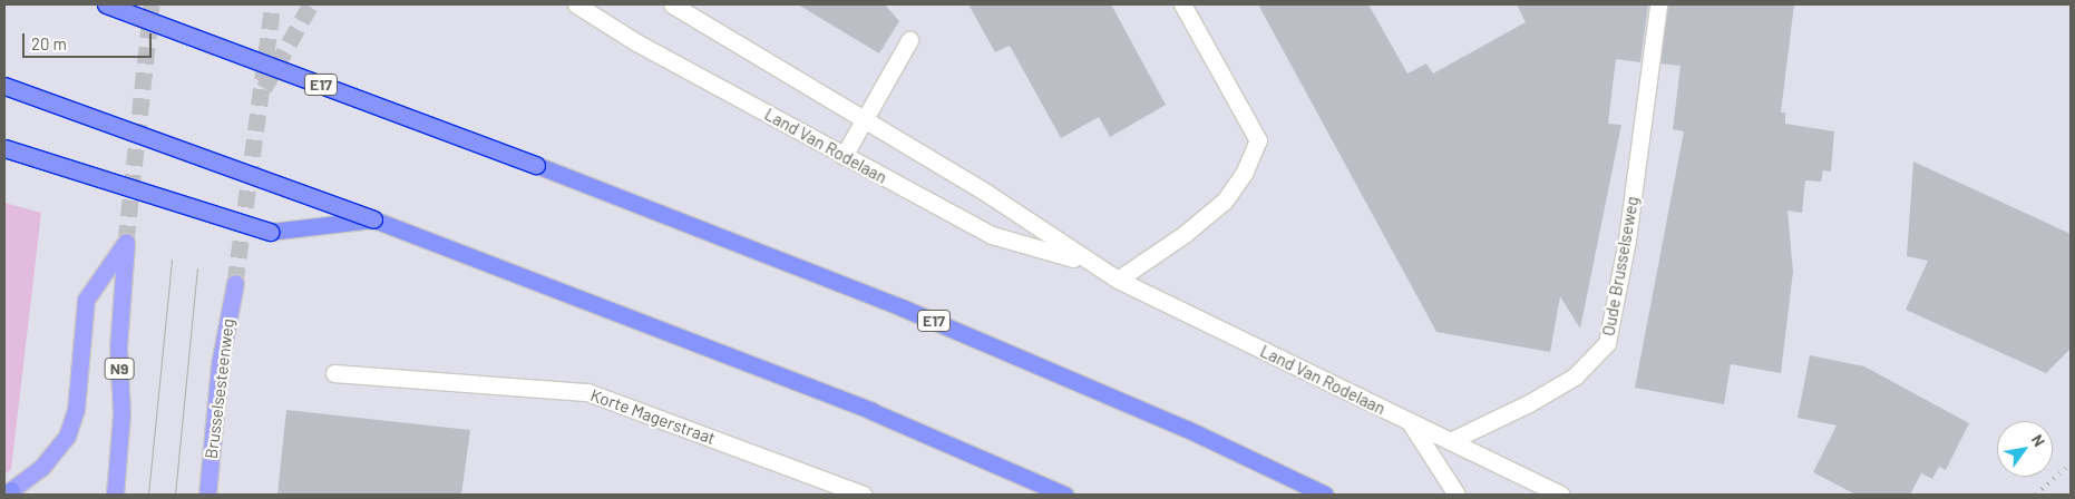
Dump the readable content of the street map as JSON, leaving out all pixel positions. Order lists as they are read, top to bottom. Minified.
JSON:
{"streets":{"highway":["E17"],"main road":["N9","Brusselsesteenweg"],"street":["Land Van Rodelaan","Oude Brusselseweg","Korte Magerstraat"]},"crossings":[["Land Van Rodelaan","Oude Brusselseweg"]],"scale_bar":"20 m","north":"top right"}
